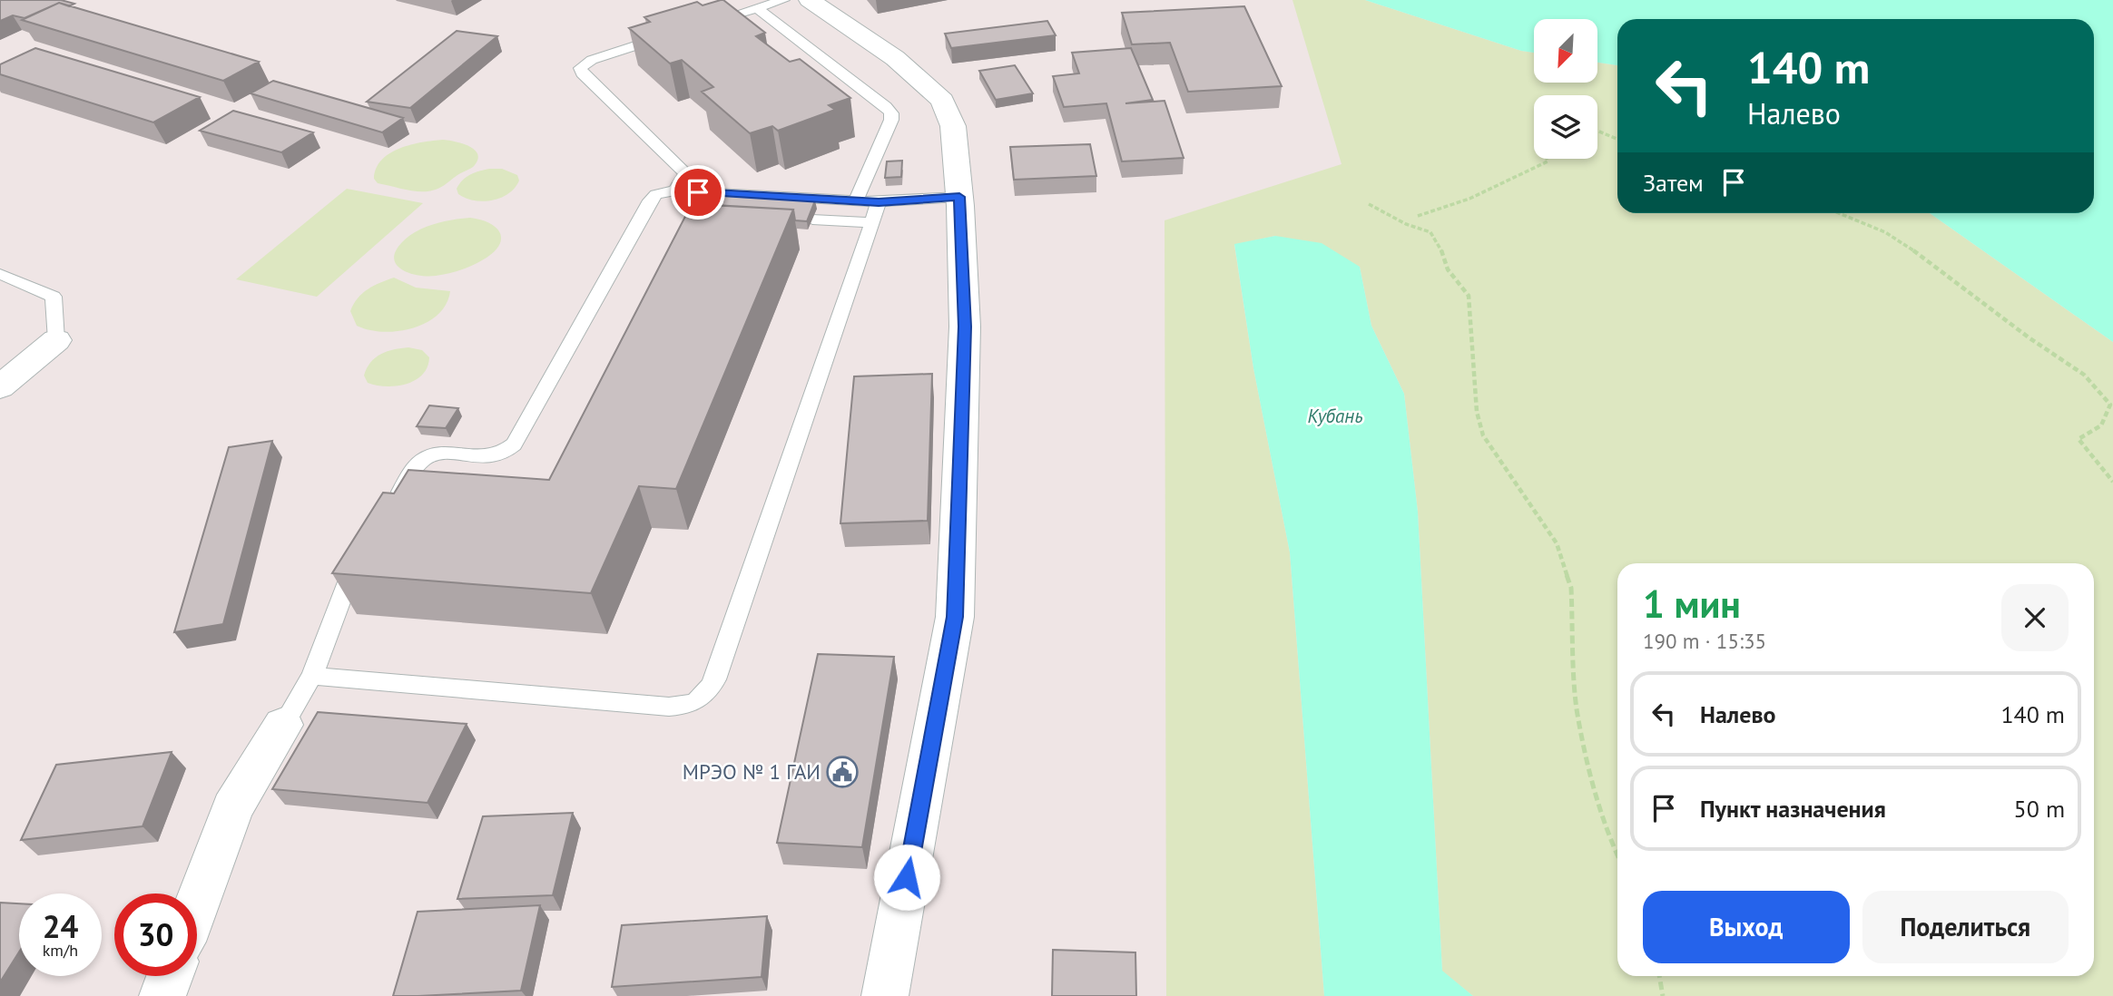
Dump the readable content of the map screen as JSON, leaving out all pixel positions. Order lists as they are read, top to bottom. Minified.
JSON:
{"water":["Кубань"],"places":{"public building":["МРЭО № 1 ГАИ"]},"north":"bottom left","page":{"turn":["140 m","Налево"],"then":"Затем","heading":["1 мин","190 m · 15:35"],"list":[{"name":"Налево","value":"140 m"},{"name":"Пункт назначения","value":"50 m"}],"buttons":["Выход","Поделиться"],"speed":"24 km/h","limit":"30"}}
